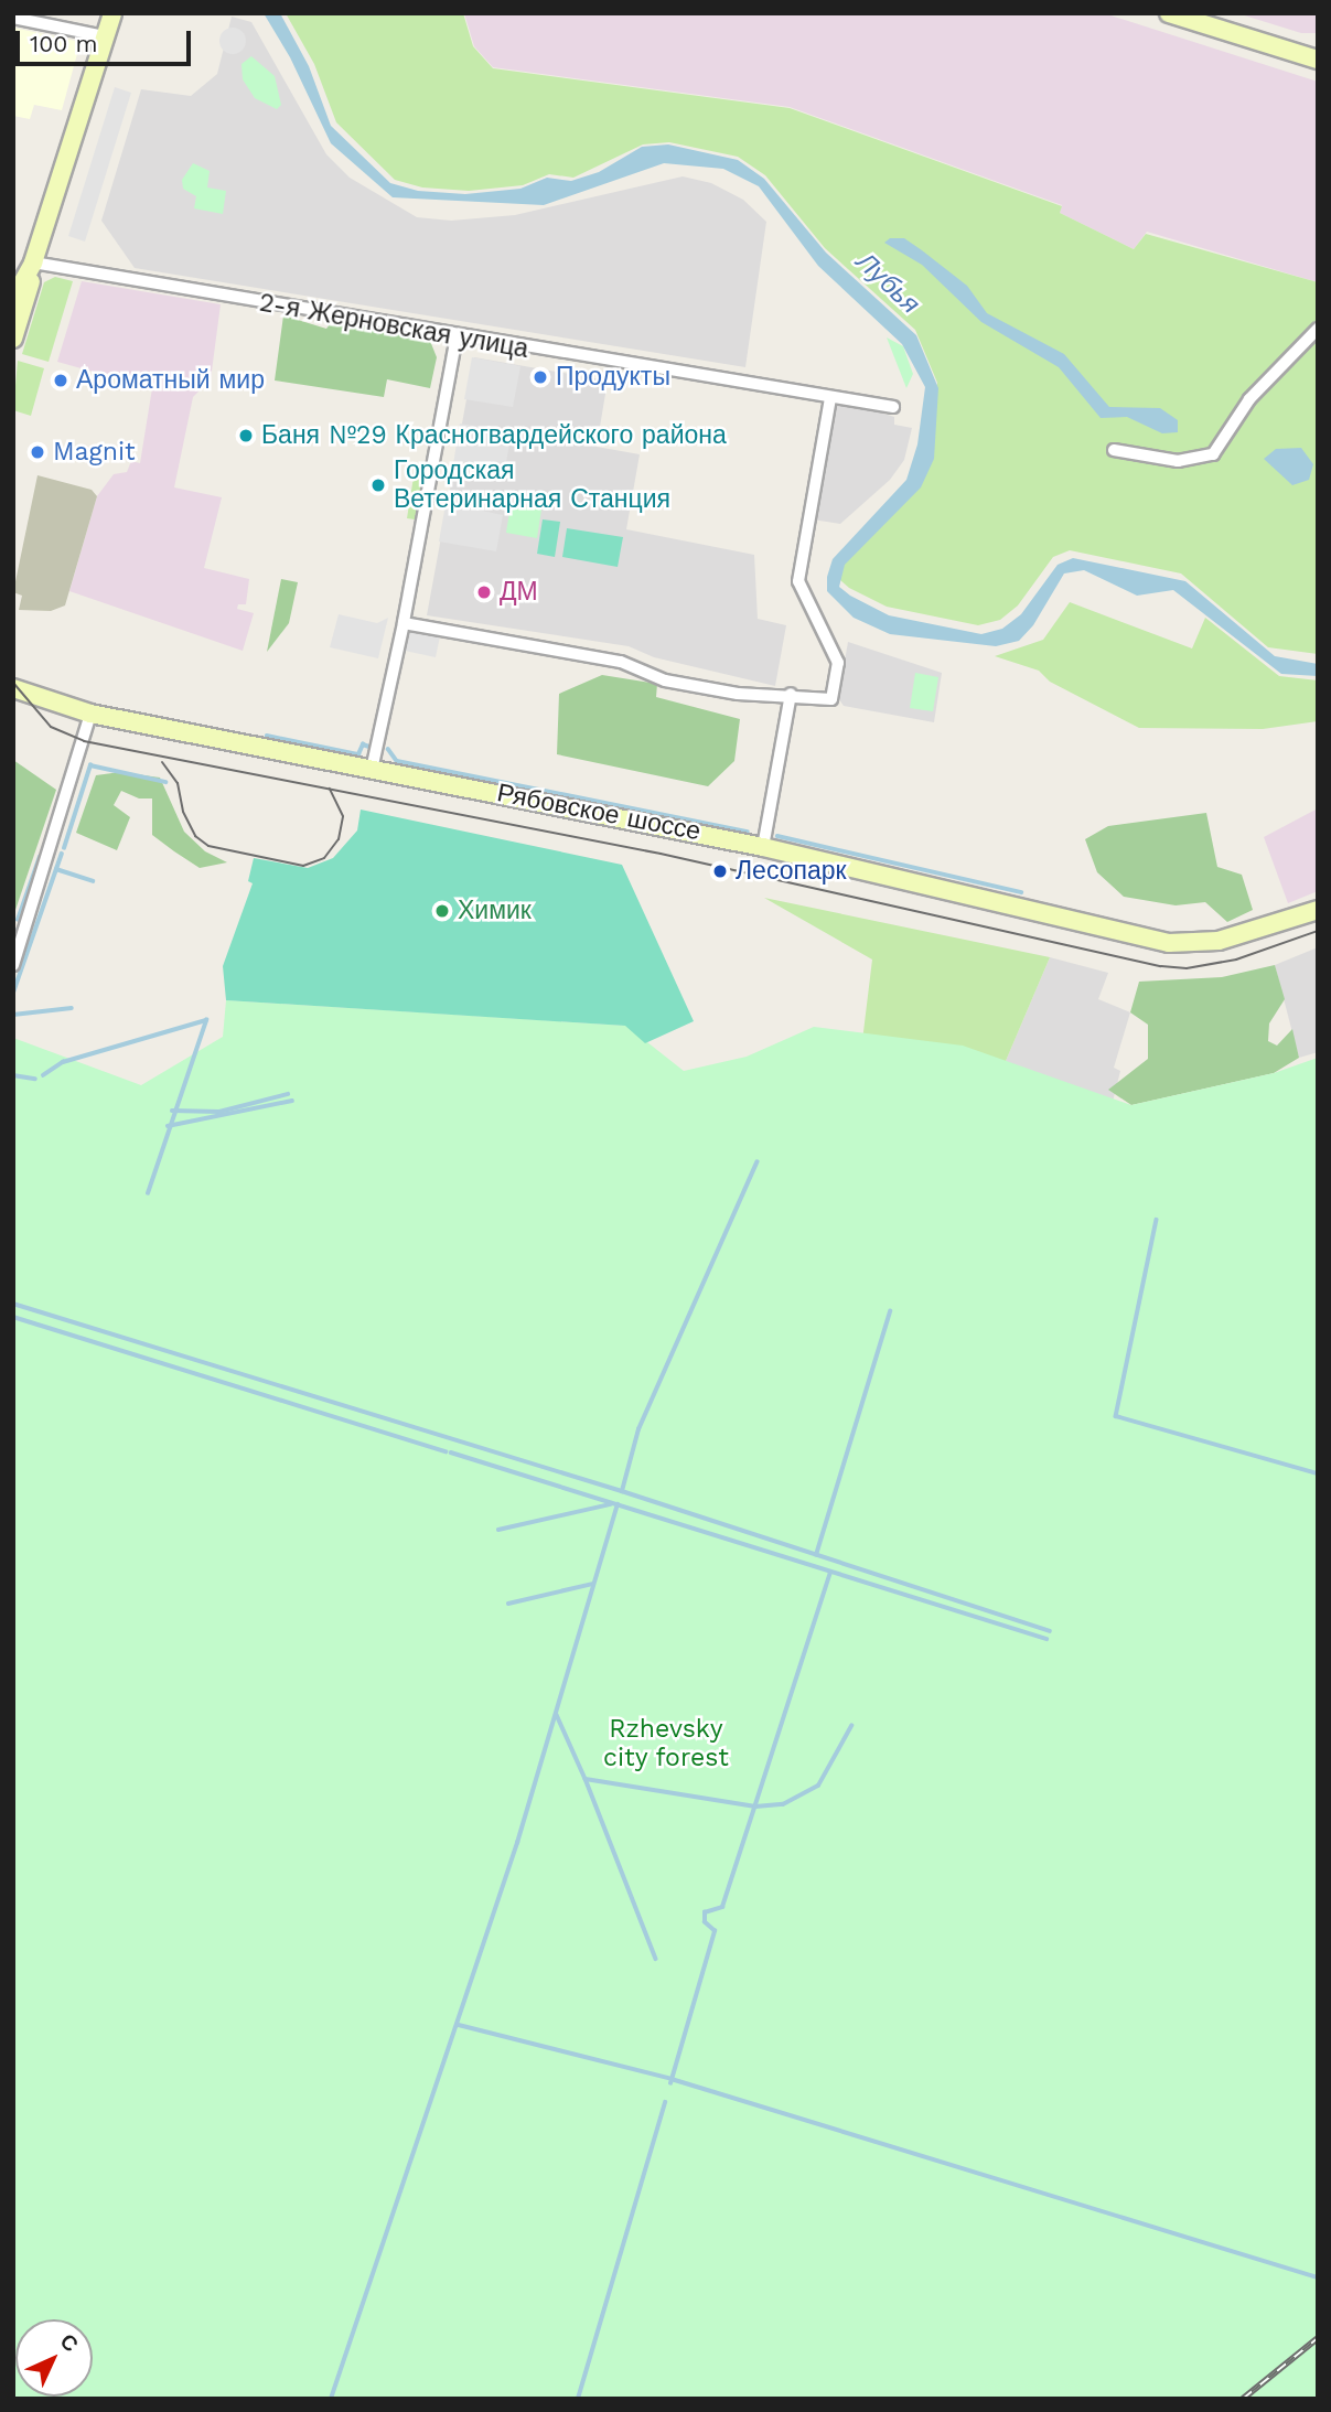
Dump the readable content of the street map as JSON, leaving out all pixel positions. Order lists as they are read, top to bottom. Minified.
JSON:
{"streets":{"main road":["Рябовское шоссе"],"street":["2-я Жерновская улица"]},"water":["Лубья"],"parks":["Rzhevsky city forest"],"places":["Продукты","Ароматный мир","Баня №29 Красногвардейского района","Magnit","Городская Ветеринарная Станция","ДМ","Лесопарк","Химик"],"scale_bar":"100 m","north":"top right"}
